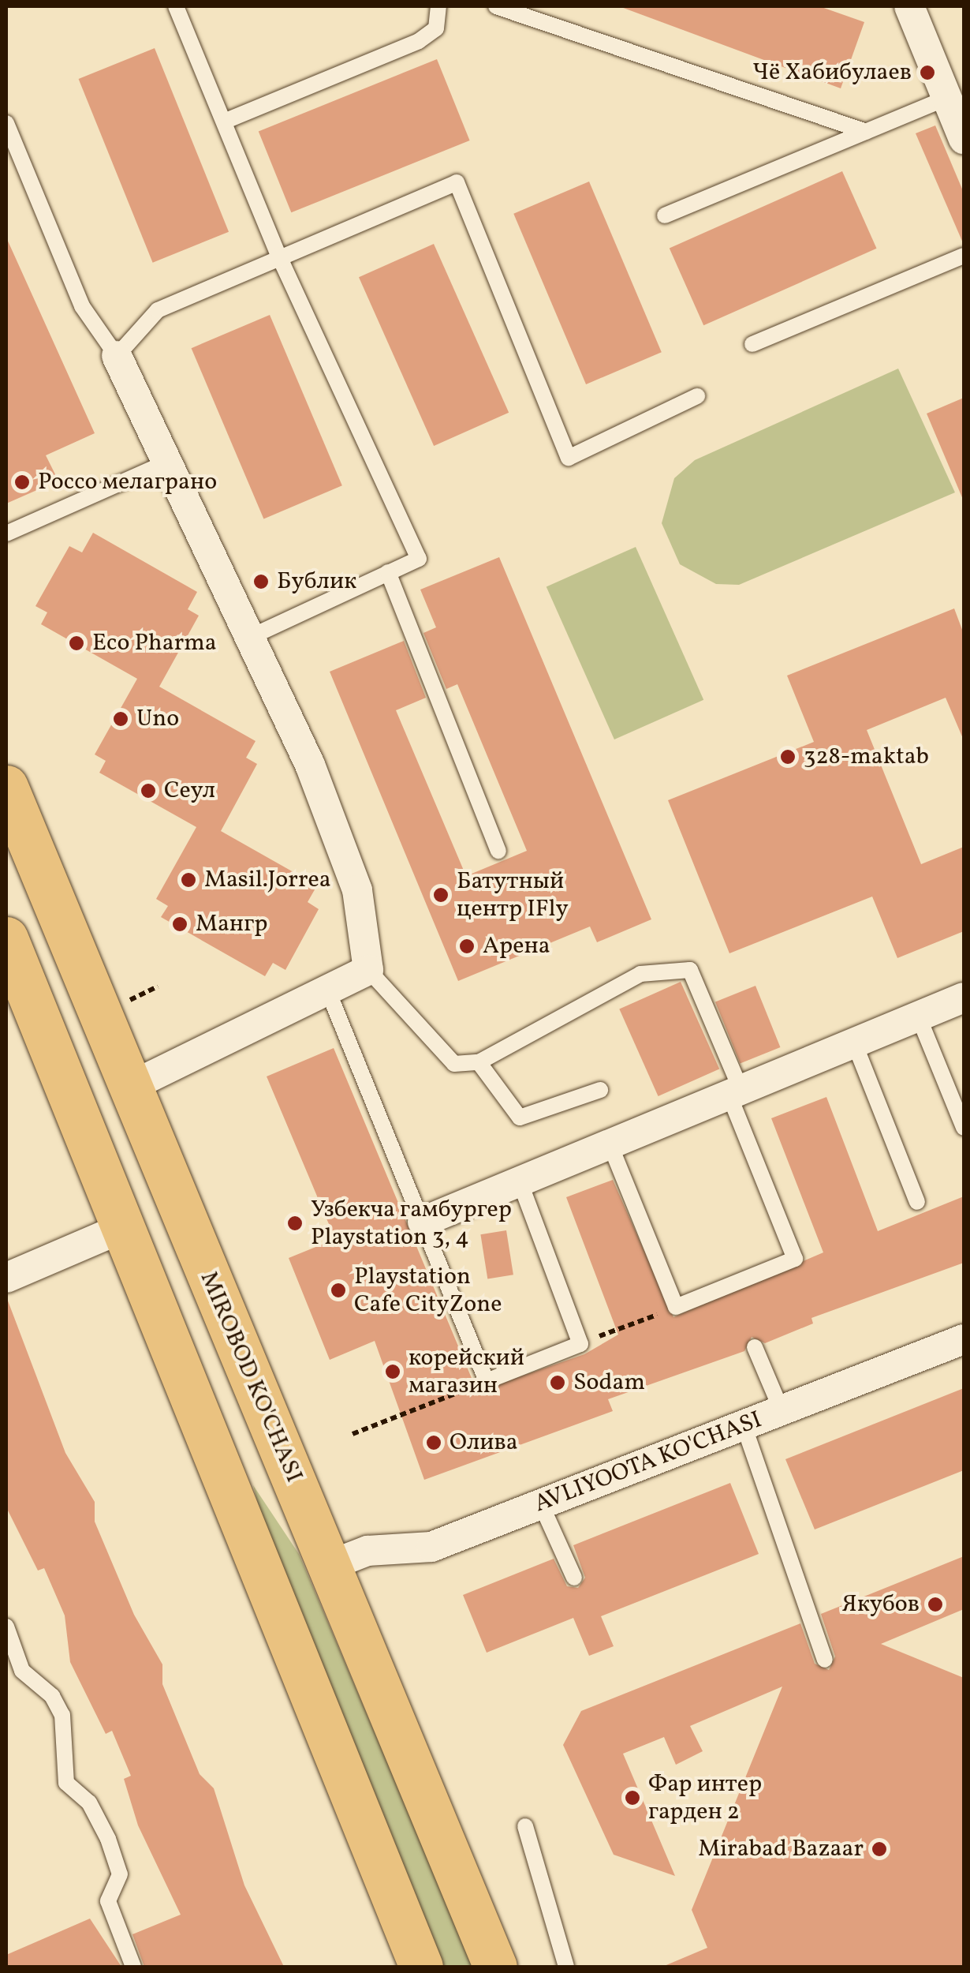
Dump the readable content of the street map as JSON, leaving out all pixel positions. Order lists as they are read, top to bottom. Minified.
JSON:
{"streets":{"main road":["MIROBOD KO'CHASI"],"street":["AVLIYOOTA KO'CHASI"]},"crossings":[["MIROBOD KO'CHASI","AVLIYOOTA KO'CHASI"]],"places":["Чё Хабибулаев","Россо мелаграно","Бублик","Eco Pharma","Uno","328-maktab","Сеул","Masil.Jorrea","Батутный центр IFly","Мангр","Арена","Узбекча гамбургер Playstation 3, 4","Playstation Cafe CityZone","корейский магазин","Sodam","Олива","Якубов","Фар интер гарден 2","Mirabad Bazaar"]}
